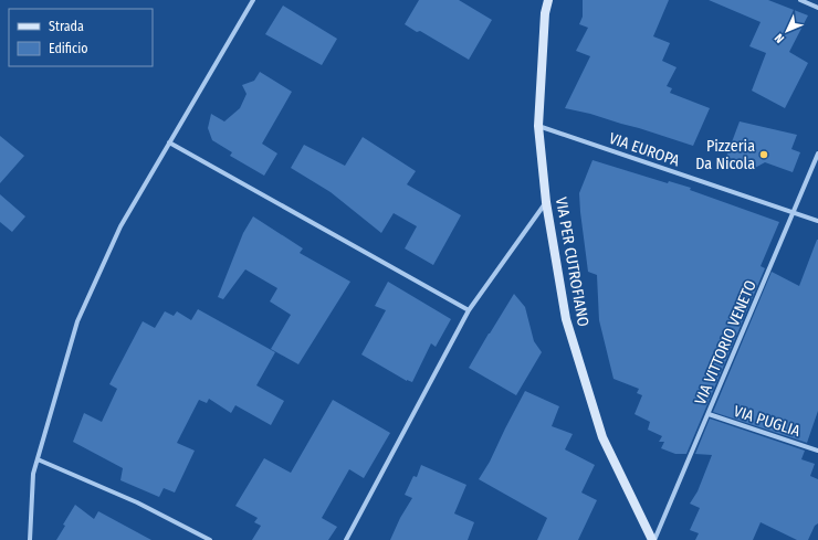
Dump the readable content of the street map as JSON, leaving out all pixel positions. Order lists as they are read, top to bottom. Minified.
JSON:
{"streets":{"main road":["VIA PER CUTROFIANO"],"street":["VIA EUROPA","VIA VITTORIO VENETO","VIA PUGLIA"]},"crossings":[["VIA EUROPA","VIA PER CUTROFIANO"],["VIA EUROPA","VIA VITTORIO VENETO"],["VIA PER CUTROFIANO","VIA VITTORIO VENETO"],["VIA VITTORIO VENETO","VIA PUGLIA"]],"places":["Pizzeria Da Nicola"],"legend":["Strada","Edificio"],"north":"bottom left"}
